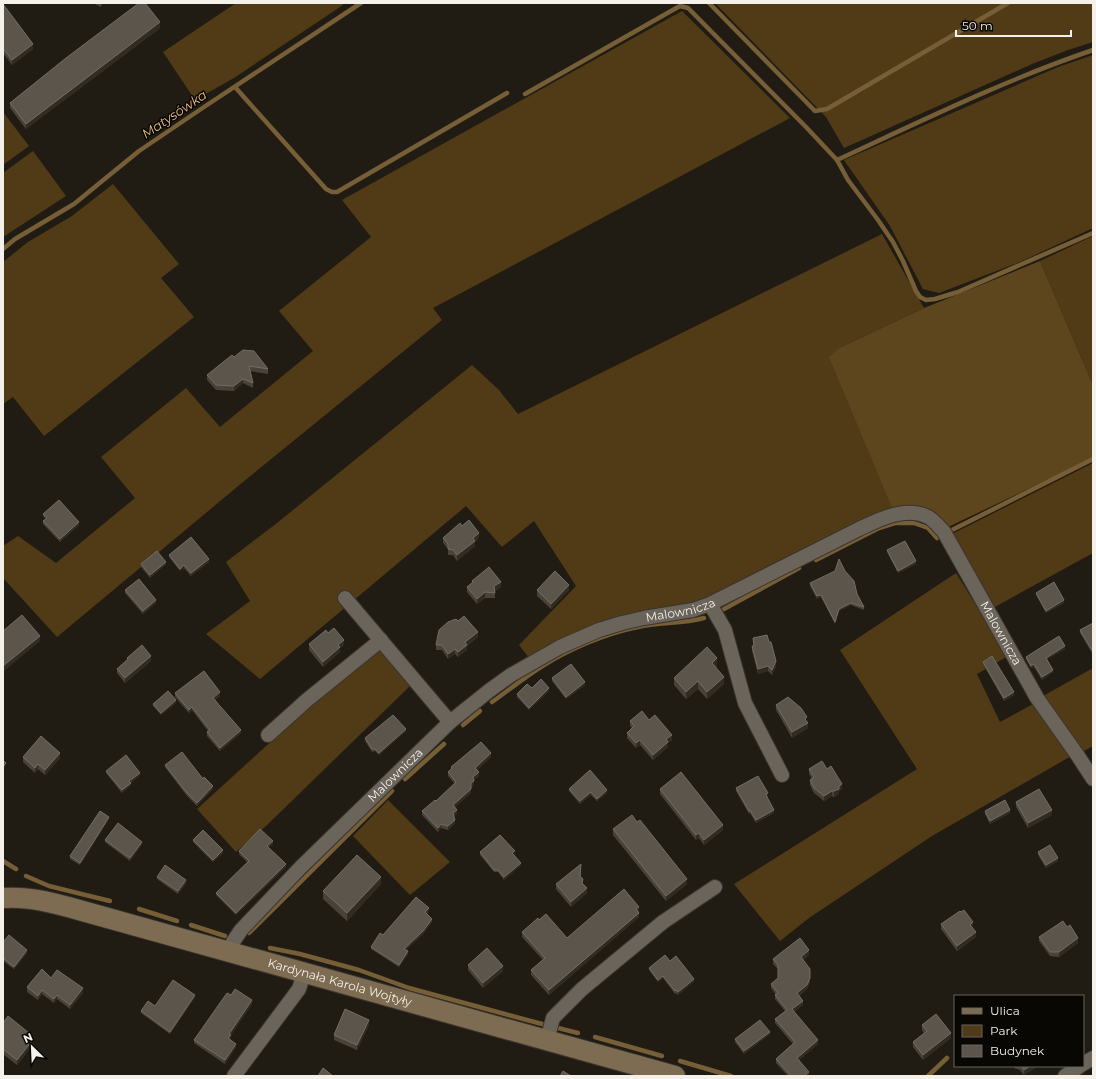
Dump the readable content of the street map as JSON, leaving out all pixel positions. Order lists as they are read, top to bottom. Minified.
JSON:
{"streets":{"street":["Malownicza","Kardynała Karola Wojtyły"]},"crossings":[["Malownicza","Kardynała Karola Wojtyły"]],"water":["Matysówka"],"legend":["Ulica","Park","Budynek"],"scale_bar":"50 m","north":"top left"}
